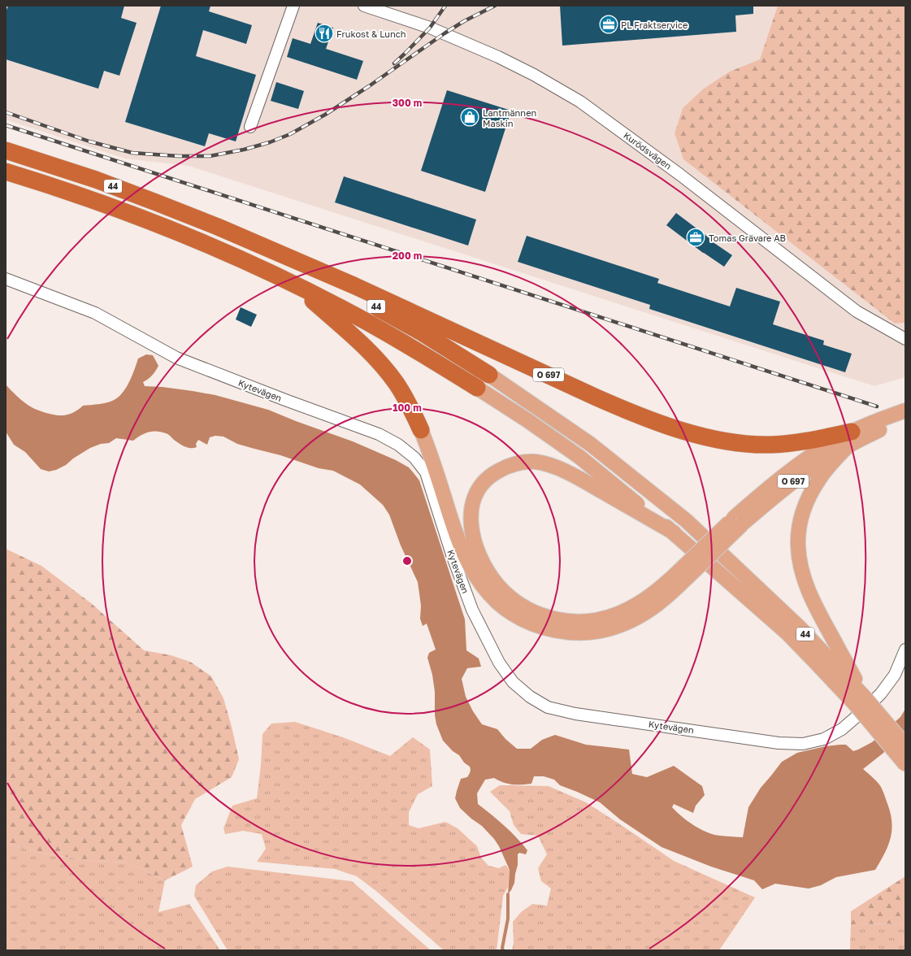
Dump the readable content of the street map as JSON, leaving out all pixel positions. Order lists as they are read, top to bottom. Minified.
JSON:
{"streets":{"highway":["44","O 697"],"street":["Kurödsvägen","Kytevägen"]},"crossings":[["44","O 697"]],"places":{"office":["PL Fraktservice","Tomas Grävare AB"],"restaurant":["Frukost & Lunch"],"shop":["Lantmännen Maskin"]},"rings":["300 m","200 m","100 m"]}
